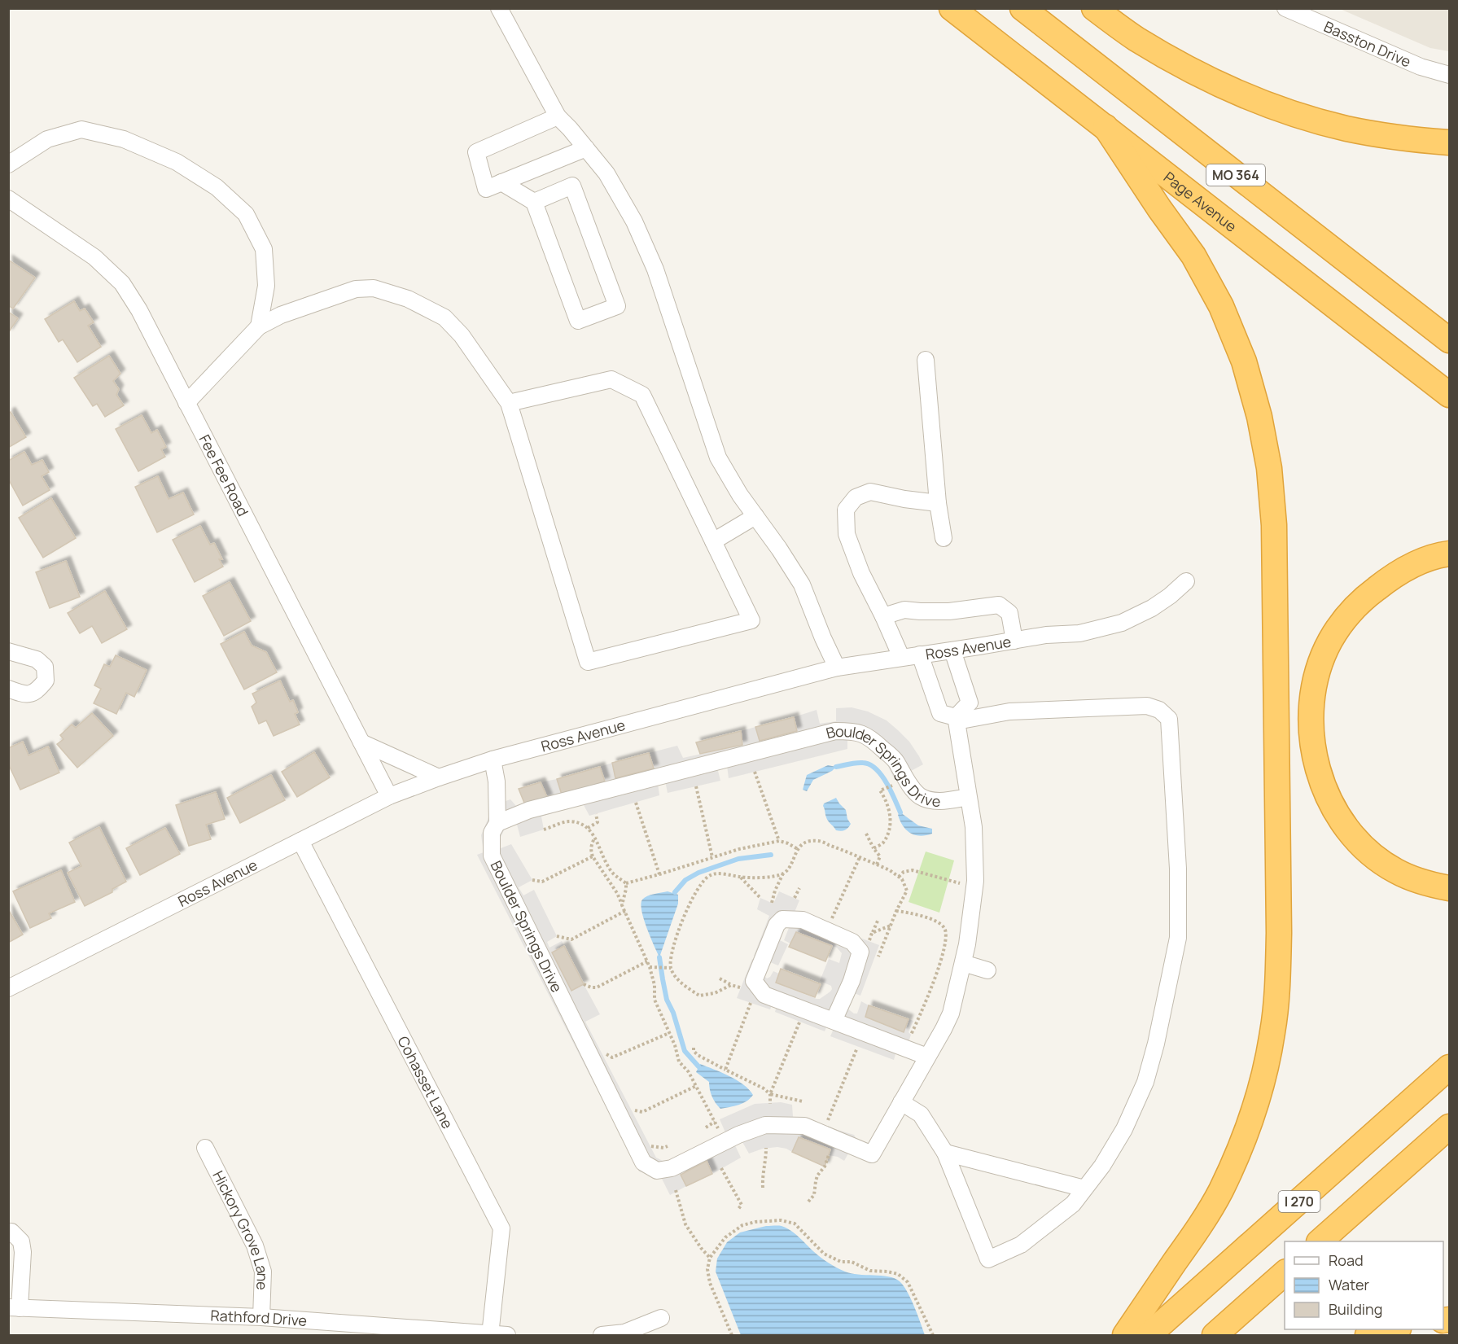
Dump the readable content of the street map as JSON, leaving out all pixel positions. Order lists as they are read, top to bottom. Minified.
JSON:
{"streets":{"highway":["MO 364","Page Avenue","I 270"],"street":["Basston Drive","Fee Fee Road","Ross Avenue","Boulder Springs Drive","Cohasset Lane","Hickory Grove Lane","Rathford Drive"]},"crossings":[["Fee Fee Road","Ross Avenue"],["Ross Avenue","Cohasset Lane"],["Cohasset Lane","Rathford Drive"],["Hickory Grove Lane","Rathford Drive"]],"legend":["Road","Water","Building"]}
